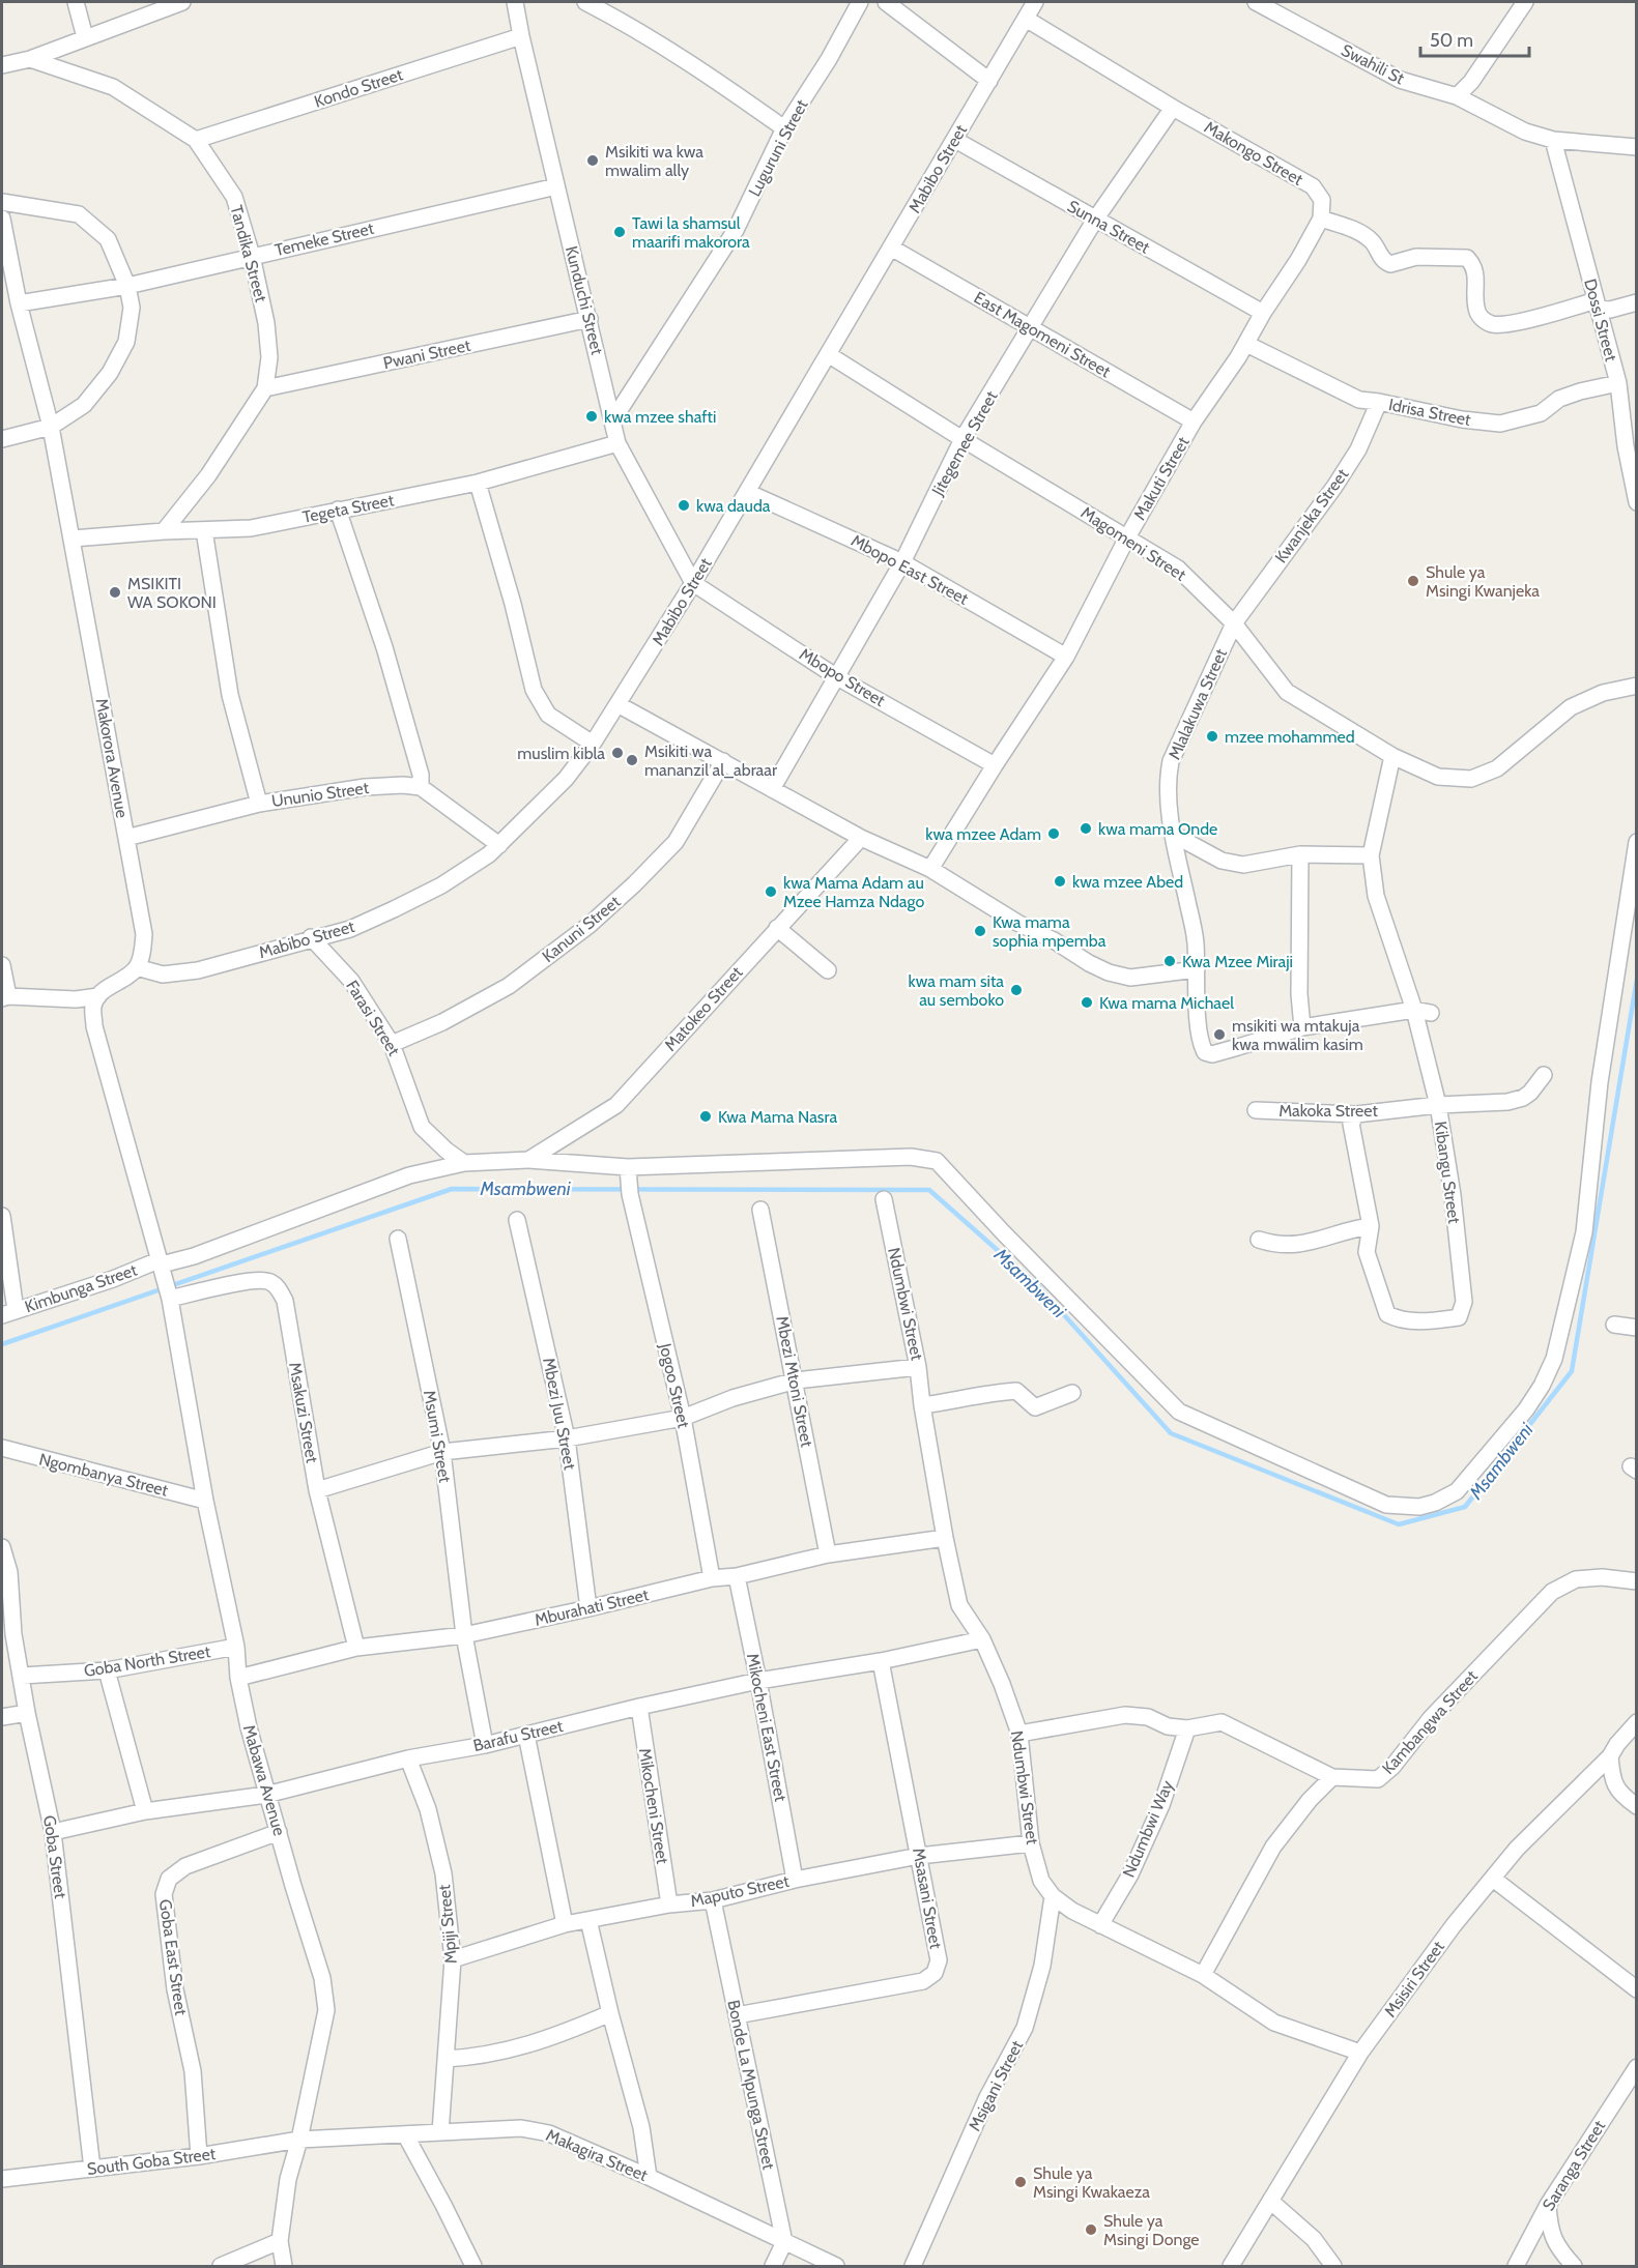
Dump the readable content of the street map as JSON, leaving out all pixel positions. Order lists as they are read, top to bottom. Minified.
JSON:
{"streets":{"street":["Swahili St","Kondo Street","Luguruni Street","Makongo Street","Mabibo Street","Sunna Street","Temeke Street","Tandika Street","Kunduchi Street","Dossi Street","East Magomeni Street","Pwani Street","Idrisa Street","Jitegemee Street","Makuti Street","Tegeta Street","Kwanjeka Street","Magomeni Street","Mbopo East Street","Mbopo Street","Mlalakuwa Street","Makorora Avenue","Ununio Street","Kanuni Street","Matokeo Street","Farasi Street","Makoka Street","Kibangu Street","Kimbunga Street","Ndumbwi Street","Mbezi Mtoni Street","Jogoo Street","Msakuzi Street","Mbezi Juu Street","Msumi Street","Ngombanya Street","Mburahati Street","Goba North Street","Kambangwa Street","Mikocheni East Street","Barafu Street","Mabawa Avenue","Mikocheni Street","Ndumbwi Way","Goba Street","Maputo Street","Msasani Street","Mpiji Street","Goba East Street","Msisiri Street","Bonde La Mpunga Street","Msigani Street","Makagira Street","South Goba Street","Saranga Street"]},"crossings":[["Swahili St","Dossi Street"],["Kondo Street","Tandika Street"],["Kondo Street","Kunduchi Street"],["Luguruni Street","Kunduchi Street"],["Makongo Street","Mabibo Street"],["Makongo Street","Jitegemee Street"],["Makongo Street","Makuti Street"],["Mabibo Street","Sunna Street"],["Mabibo Street","Kunduchi Street"],["Mabibo Street","East Magomeni Street"],["Mabibo Street","Magomeni Street"],["Mabibo Street","Mbopo East Street"],["Mabibo Street","Mbopo Street"],["Mabibo Street","Makorora Avenue"],["Mabibo Street","Farasi Street"],["Sunna Street","Jitegemee Street"],["Sunna Street","Makuti Street"],["Temeke Street","Tandika Street"],["Temeke Street","Kunduchi Street"],["Temeke Street","Makorora Avenue"],["Tandika Street","Pwani Street"],["Tandika Street","Tegeta Street"],["Kunduchi Street","Pwani Street"],["Kunduchi Street","Tegeta Street"],["Kunduchi Street","Mbopo Street"],["Dossi Street","Idrisa Street"],["East Magomeni Street","Jitegemee Street"],["East Magomeni Street","Makuti Street"],["Idrisa Street","Makuti Street"],["Idrisa Street","Kwanjeka Street"],["Jitegemee Street","Magomeni Street"],["Jitegemee Street","Mbopo East Street"],["Jitegemee Street","Mbopo Street"],["Makuti Street","Magomeni Street"],["Makuti Street","Mbopo East Street"],["Makuti Street","Mbopo Street"],["Tegeta Street","Makorora Avenue"],["Kwanjeka Street","Magomeni Street"],["Kwanjeka Street","Mlalakuwa Street"],["Magomeni Street","Mlalakuwa Street"],["Magomeni Street","Kibangu Street"],["Mlalakuwa Street","Kibangu Street"],["Makorora Avenue","Ununio Street"],["Kanuni Street","Farasi Street"],["Matokeo Street","Kimbunga Street"],["Farasi Street","Kimbunga Street"],["Makoka Street","Kibangu Street"],["Kimbunga Street","Jogoo Street"],["Kimbunga Street","Mabawa Avenue"],["Ndumbwi Street","Mburahati Street"],["Ndumbwi Street","Kambangwa Street"],["Ndumbwi Street","Barafu Street"],["Ndumbwi Street","Ndumbwi Way"],["Ndumbwi Street","Maputo Street"],["Ndumbwi Street","Msisiri Street"],["Ndumbwi Street","Msigani Street"],["Mbezi Mtoni Street","Mburahati Street"],["Jogoo Street","Mburahati Street"],["Msakuzi Street","Mburahati Street"],["Msakuzi Street","Mabawa Avenue"],["Mbezi Juu Street","Mburahati Street"],["Msumi Street","Mburahati Street"],["Msumi Street","Barafu Street"],["Ngombanya Street","Mabawa Avenue"],["Mburahati Street","Mikocheni East Street"],["Mburahati Street","Mabawa Avenue"],["Goba North Street","Mabawa Avenue"],["Goba North Street","Goba Street"],["Kambangwa Street","Ndumbwi Way"],["Mikocheni East Street","Barafu Street"],["Mikocheni East Street","Maputo Street"],["Barafu Street","Mabawa Avenue"],["Barafu Street","Mikocheni Street"],["Barafu Street","Goba Street"],["Barafu Street","Msasani Street"],["Barafu Street","Mpiji Street"],["Mabawa Avenue","Goba East Street"],["Mabawa Avenue","Makagira Street"],["Mabawa Avenue","South Goba Street"],["Mikocheni Street","Maputo Street"],["Goba Street","South Goba Street"],["Maputo Street","Msasani Street"],["Maputo Street","Mpiji Street"],["Maputo Street","Bonde La Mpunga Street"],["Msasani Street","Bonde La Mpunga Street"],["Mpiji Street","Makagira Street"],["Goba East Street","South Goba Street"],["Bonde La Mpunga Street","Makagira Street"],["Makagira Street","South Goba Street"]],"water":["Msambweni"],"places":["Msikiti wa kwa mwalim ally","Tawi la shamsul maarifi makorora","kwa mzee shafti","kwa dauda","Shule ya Msingi Kwanjeka","MSIKITI WA SOKONI","mzee mohammed","muslim kibla","Msikiti wa mananzil al_abraar","kwa mama Onde","kwa mzee Adam","kwa mzee Abed","kwa Mama Adam au Mzee Hamza Ndago","Kwa mama sophia mpemba","Kwa Mzee Miraji","kwa mam sita au semboko","Kwa mama Michael","msikiti wa mtakuja kwa mwalim kasim","Kwa Mama Nasra","Shule ya Msingi Kwakaeza","Shule ya Msingi Donge"],"scale_bar":"50 m"}
